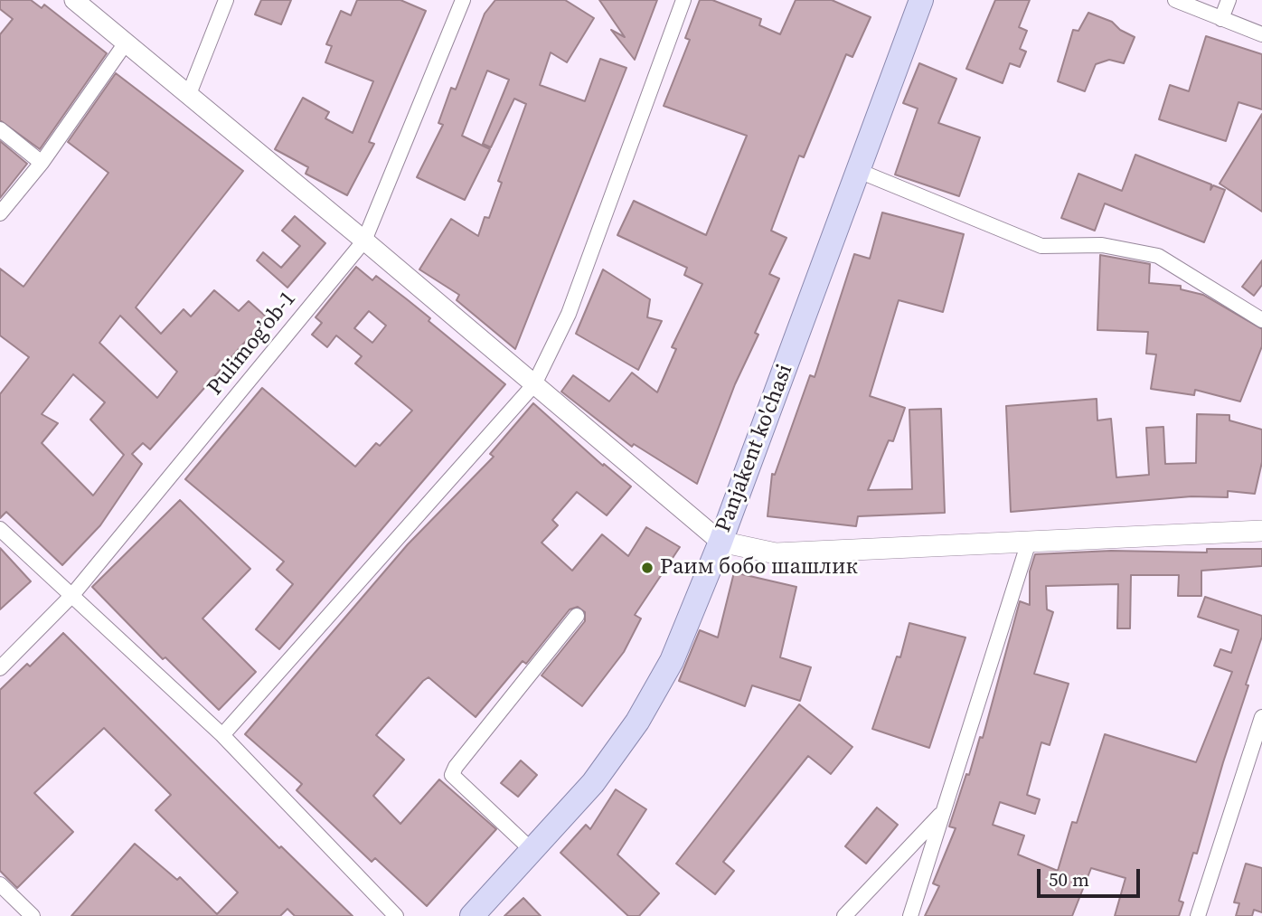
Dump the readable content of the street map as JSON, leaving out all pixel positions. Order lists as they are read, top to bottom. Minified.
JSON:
{"streets":{"main road":["Panjakent ko'chasi"],"street":["Pulimog’ob-1"]},"places":["Раим бобо шашлик"],"scale_bar":"50 m"}
